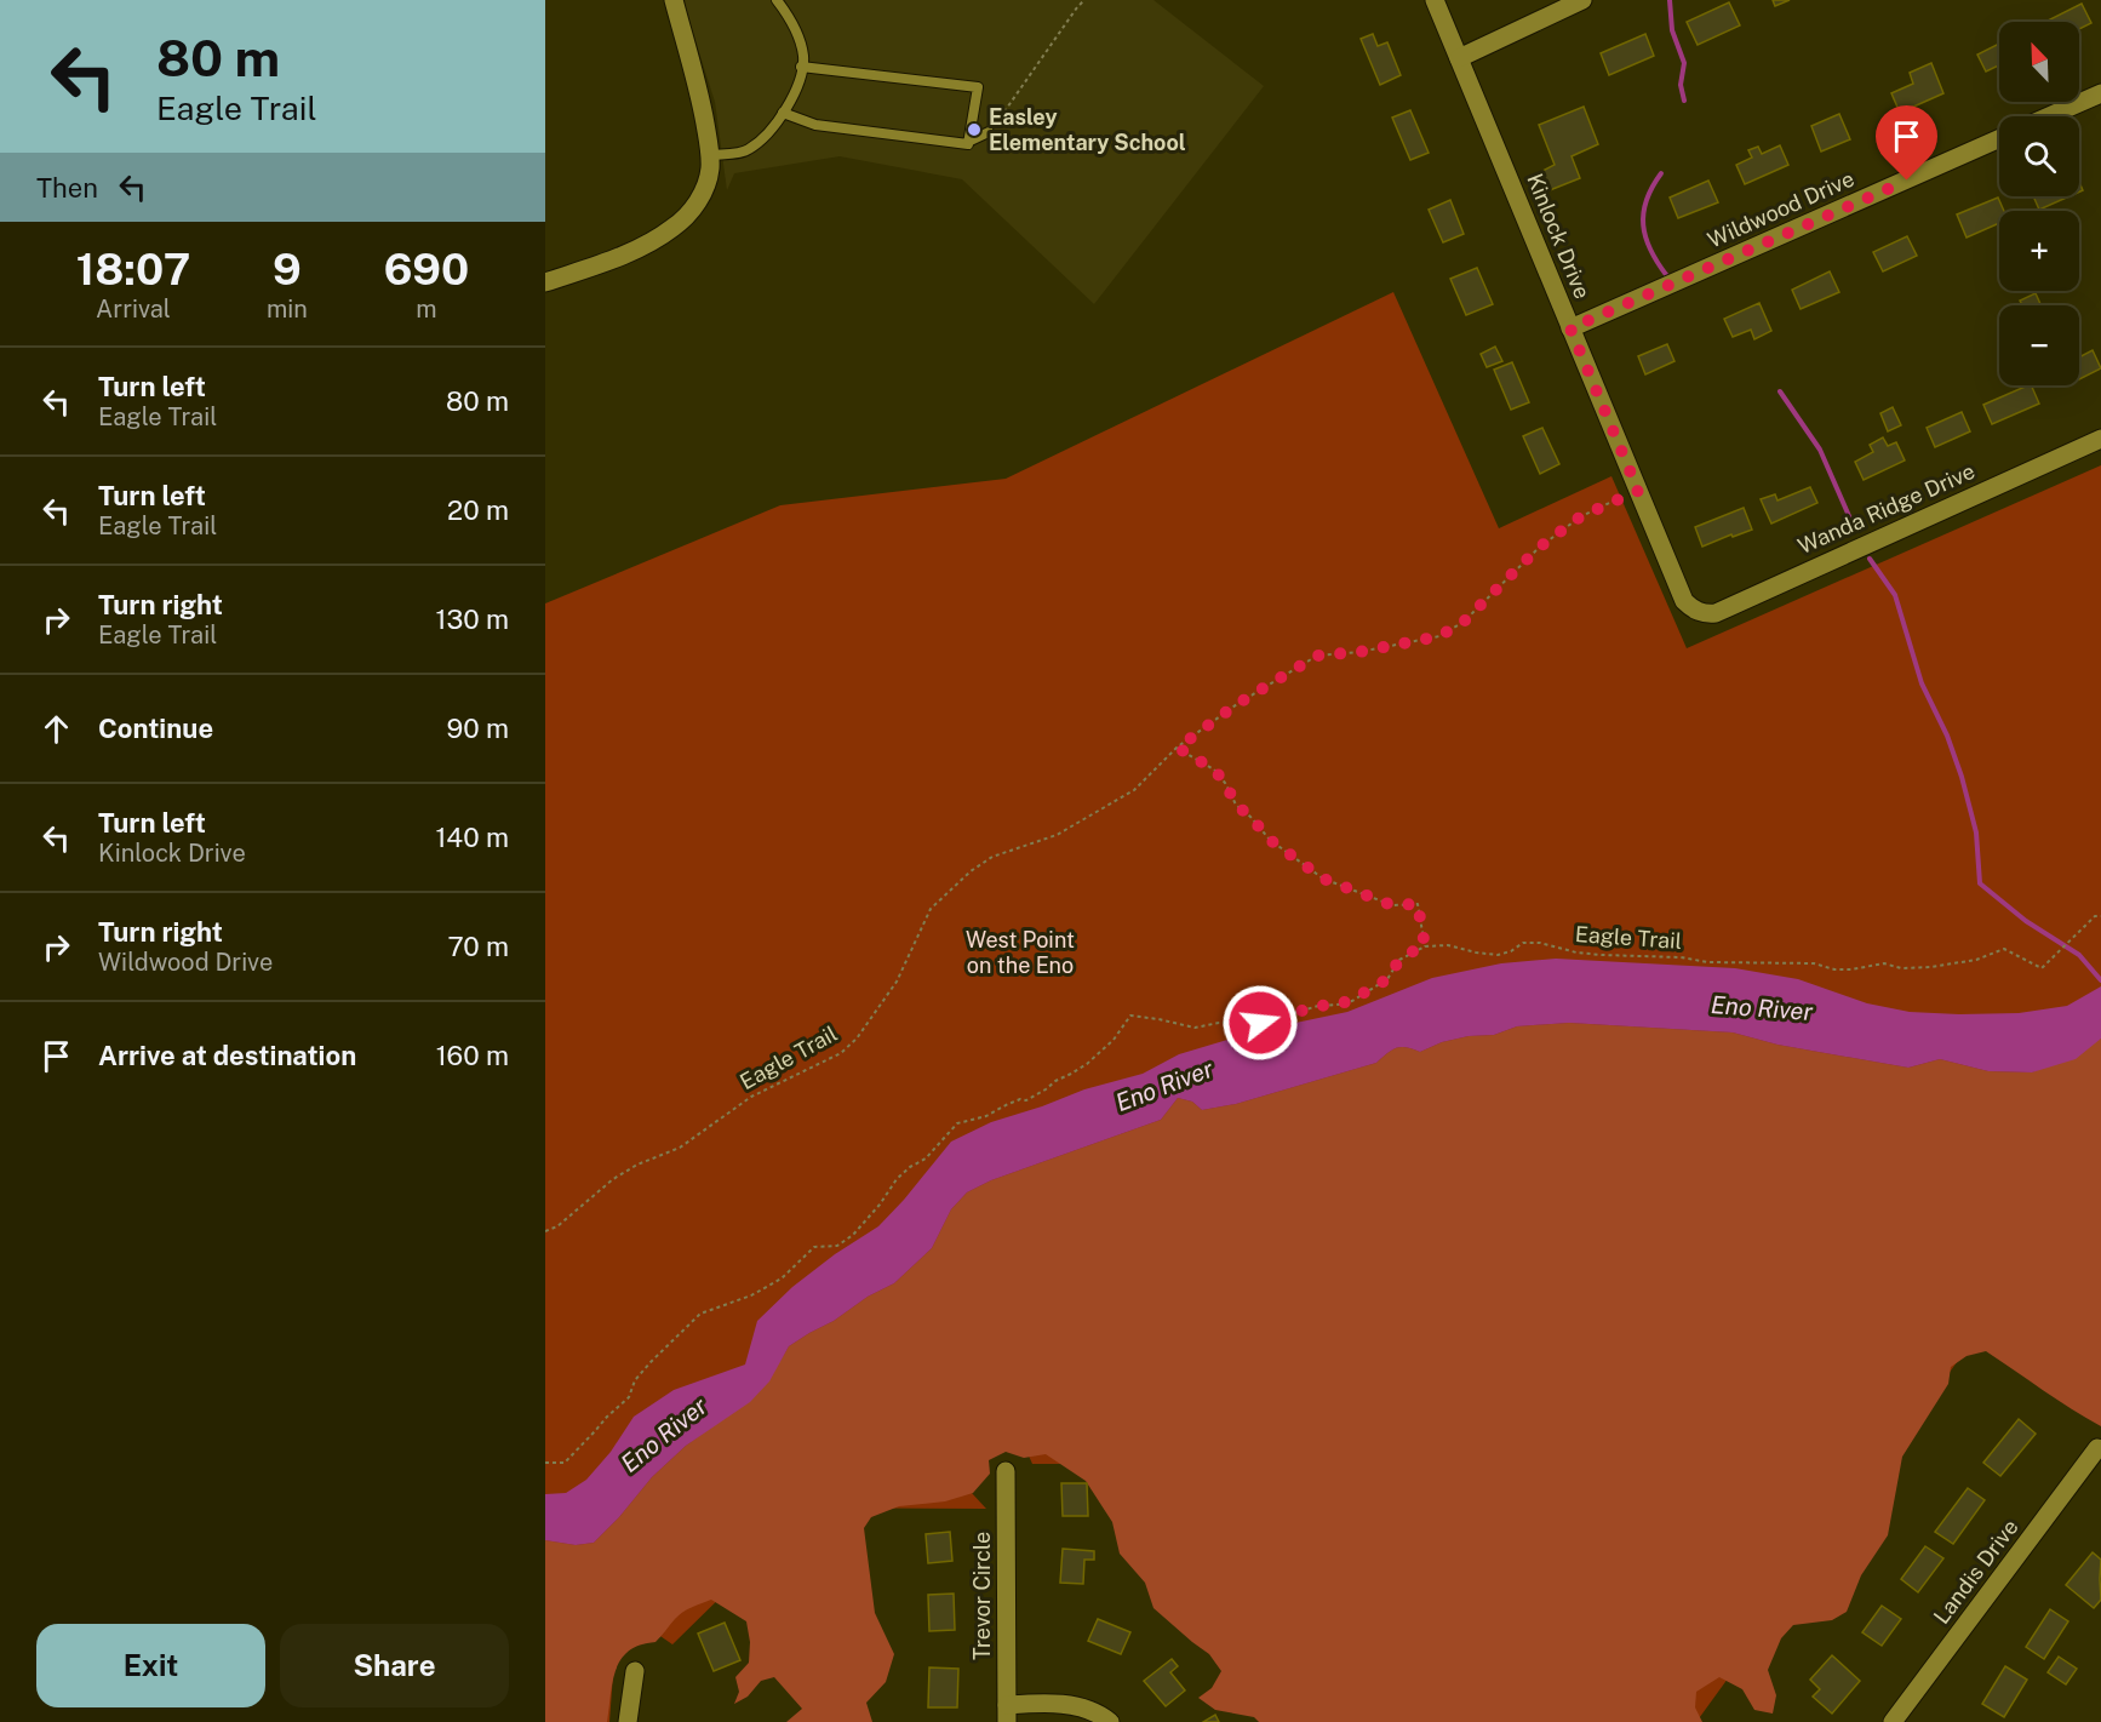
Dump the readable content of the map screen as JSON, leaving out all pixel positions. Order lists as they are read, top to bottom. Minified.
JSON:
{"streets":{"street":["Wildwood Drive","Kinlock Drive","Wanda Ridge Drive","Landis Drive","Trevor Circle"],"path":["Eagle Trail"]},"crossings":[["Wildwood Drive","Kinlock Drive"],["Kinlock Drive","Wanda Ridge Drive"],["Kinlock Drive","Eagle Trail"]],"water":["Eno River"],"parks":["West Point on the Eno"],"places":["Easley Elementary School"],"north":"top left","page":{"turn":["80 m","Eagle Trail"],"map_buttons":["+","−"],"then":"Then","eta":["18:07","Arrival","9","min","690","m"],"list":[{"name":"Turn left","note":"Eagle Trail","value":"80 m"},{"name":"Turn left","note":"Eagle Trail","value":"20 m"},{"name":"Turn right","note":"Eagle Trail","value":"130 m"},{"name":"Continue","value":"90 m"},{"name":"Turn left","note":"Kinlock Drive","value":"140 m"},{"name":"Turn right","note":"Wildwood Drive","value":"70 m"},{"name":"Arrive at destination","value":"160 m"}],"buttons":["Exit","Share"]}}
